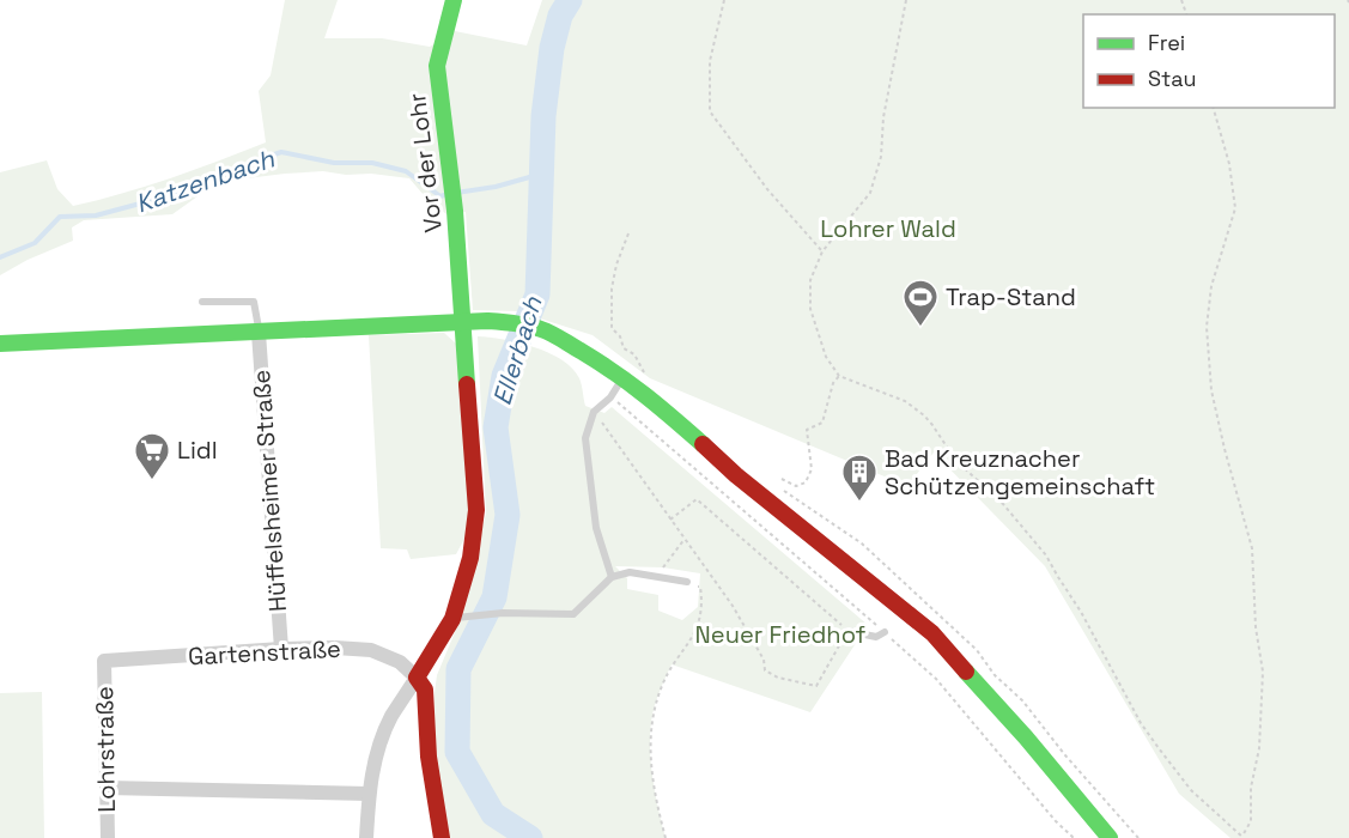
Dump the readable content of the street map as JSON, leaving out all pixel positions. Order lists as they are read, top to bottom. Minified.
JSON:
{"streets":{"main road":["Vor der Lohr"],"street":["Hüffelsheimer Straße","Gartenstraße","Lohrstraße"]},"crossings":[["Vor der Lohr","Gartenstraße"],["Hüffelsheimer Straße","Gartenstraße"],["Gartenstraße","Lohrstraße"]],"water":["Katzenbach","Ellerbach"],"parks":["Lohrer Wald","Neuer Friedhof"],"places":{"sports":["Trap-Stand"],"supermarket":["Lidl"],"building":["Bad Kreuznacher Schützengemeinschaft"]},"legend":["Frei","Stau"]}
